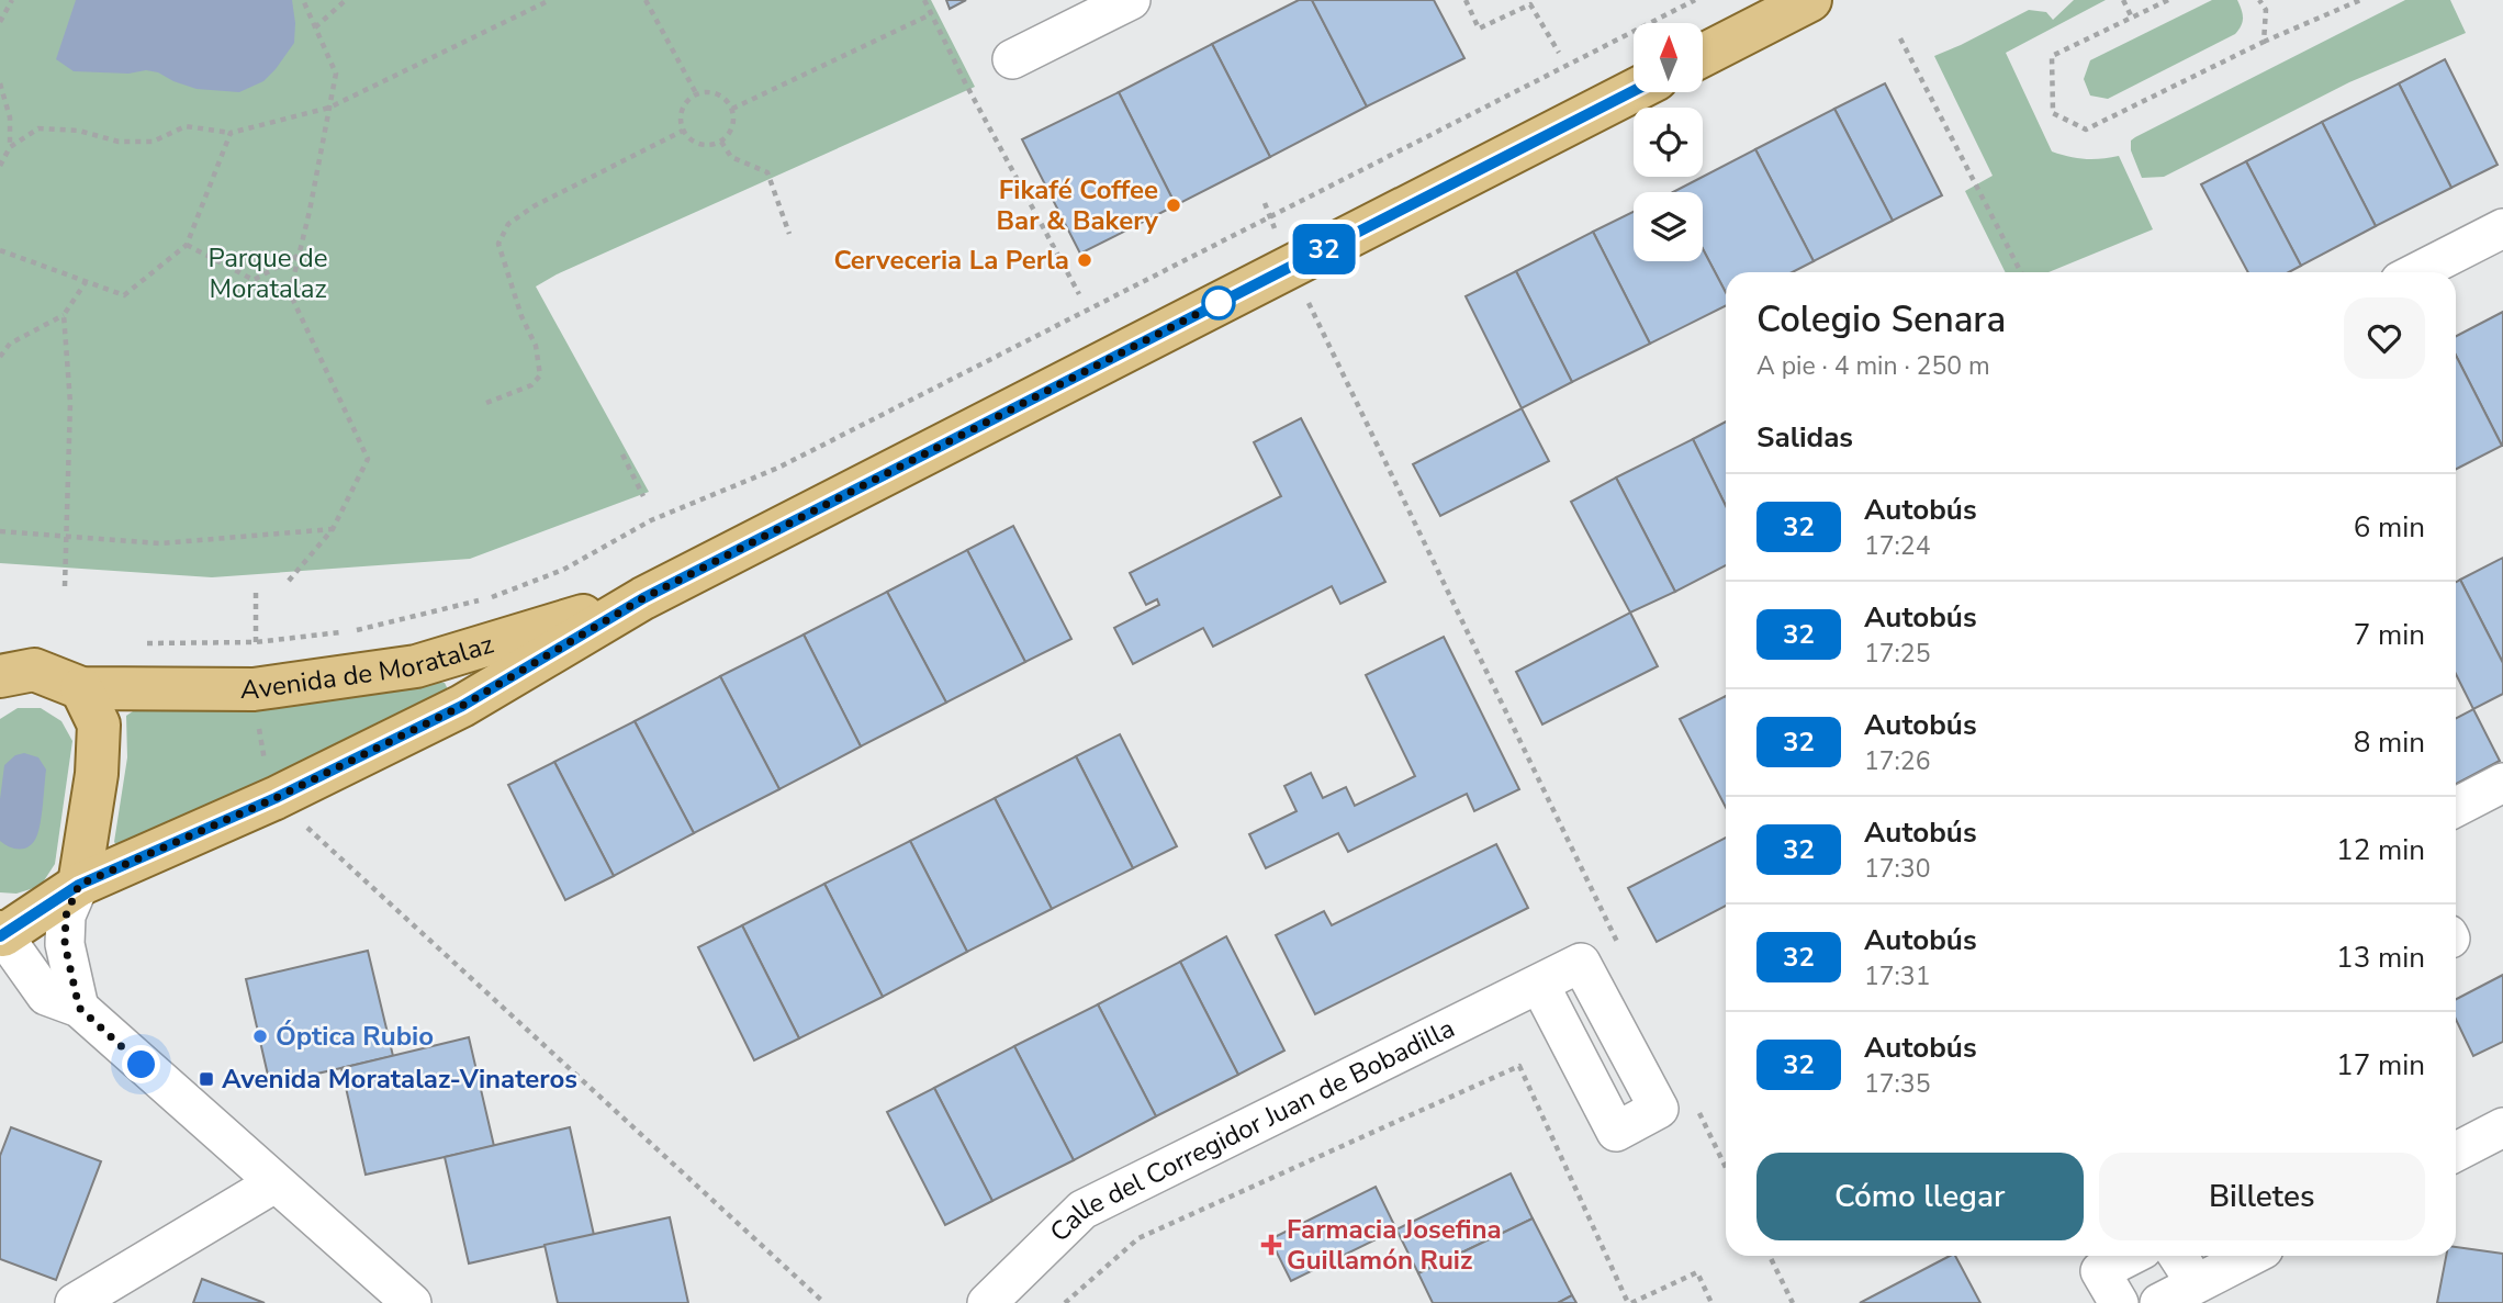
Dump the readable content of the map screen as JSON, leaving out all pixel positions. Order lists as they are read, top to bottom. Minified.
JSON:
{"streets":{"main road":["Avenida de Moratalaz"],"street":["Calle del Corregidor Juan de Bobadilla"]},"parks":["Parque de Moratalaz"],"places":{"other":["Fikafé Coffee Bar & Bakery","Cerveceria La Perla","Óptica Rubio"],"transit":["Avenida Moratalaz-Vinateros"],"health":["Farmacia Josefina Guillamón Ruiz"]},"lines":["bus line 32"],"north":"top","page":{"on_map":"32","heading":[["Colegio Senara","A pie · 4 min · 250 m"],"Salidas"],"list":[{"mark":"32","name":"Autobús","note":"17:24","value":"6 min"},{"mark":"32","name":"Autobús","note":"17:25","value":"7 min"},{"mark":"32","name":"Autobús","note":"17:26","value":"8 min"},{"mark":"32","name":"Autobús","note":"17:30","value":"12 min"},{"mark":"32","name":"Autobús","note":"17:31","value":"13 min"},{"mark":"32","name":"Autobús","note":"17:35","value":"17 min"}],"buttons":["Cómo llegar","Billetes"]}}
